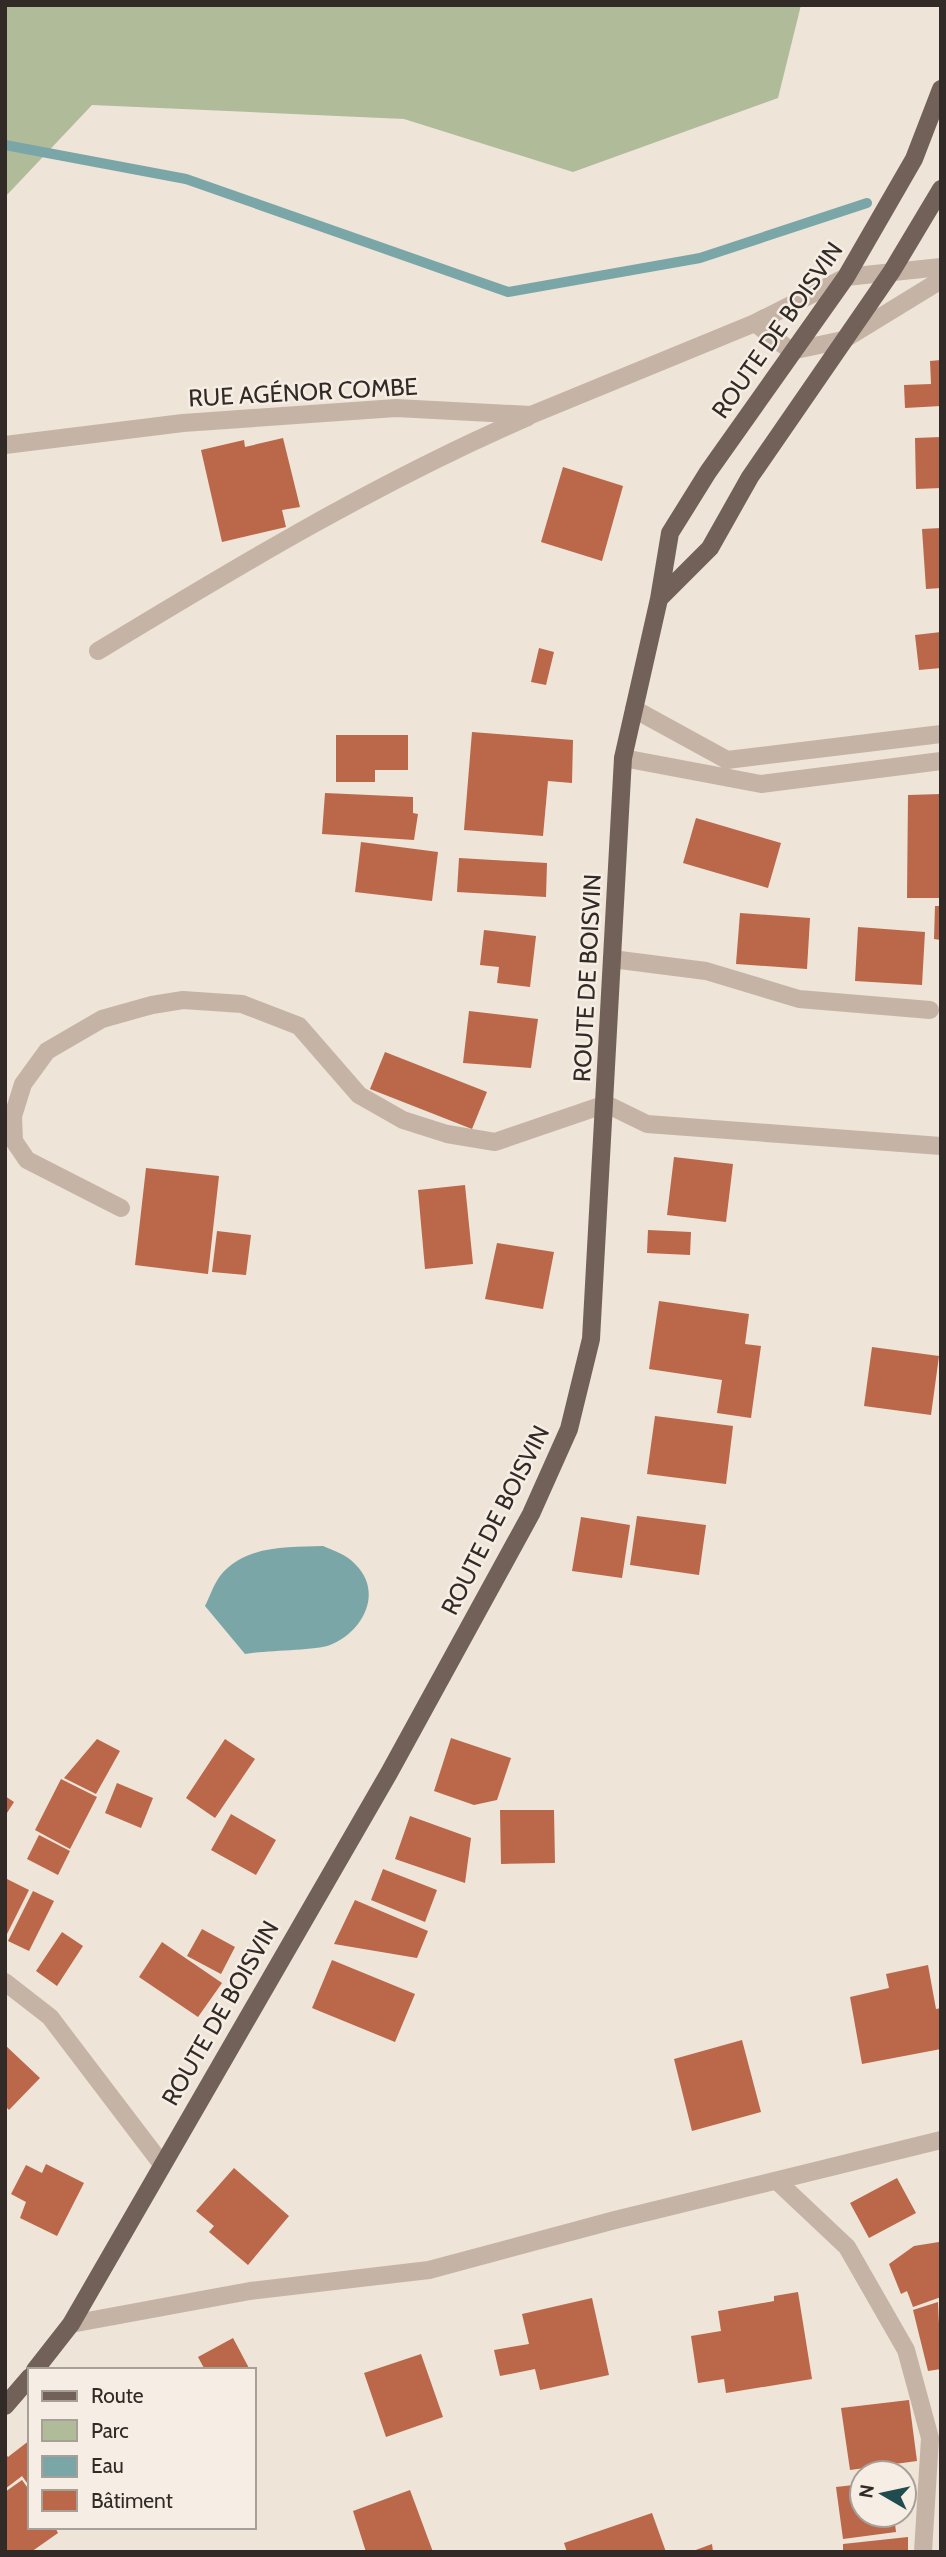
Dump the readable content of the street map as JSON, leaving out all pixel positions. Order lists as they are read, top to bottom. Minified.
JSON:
{"streets":{"main road":["ROUTE DE BOISVIN"],"street":["RUE AGÉNOR COMBE"]},"crossings":[["ROUTE DE BOISVIN","RUE AGÉNOR COMBE"]],"legend":["Route","Parc","Eau","Bâtiment"],"north":"left"}
